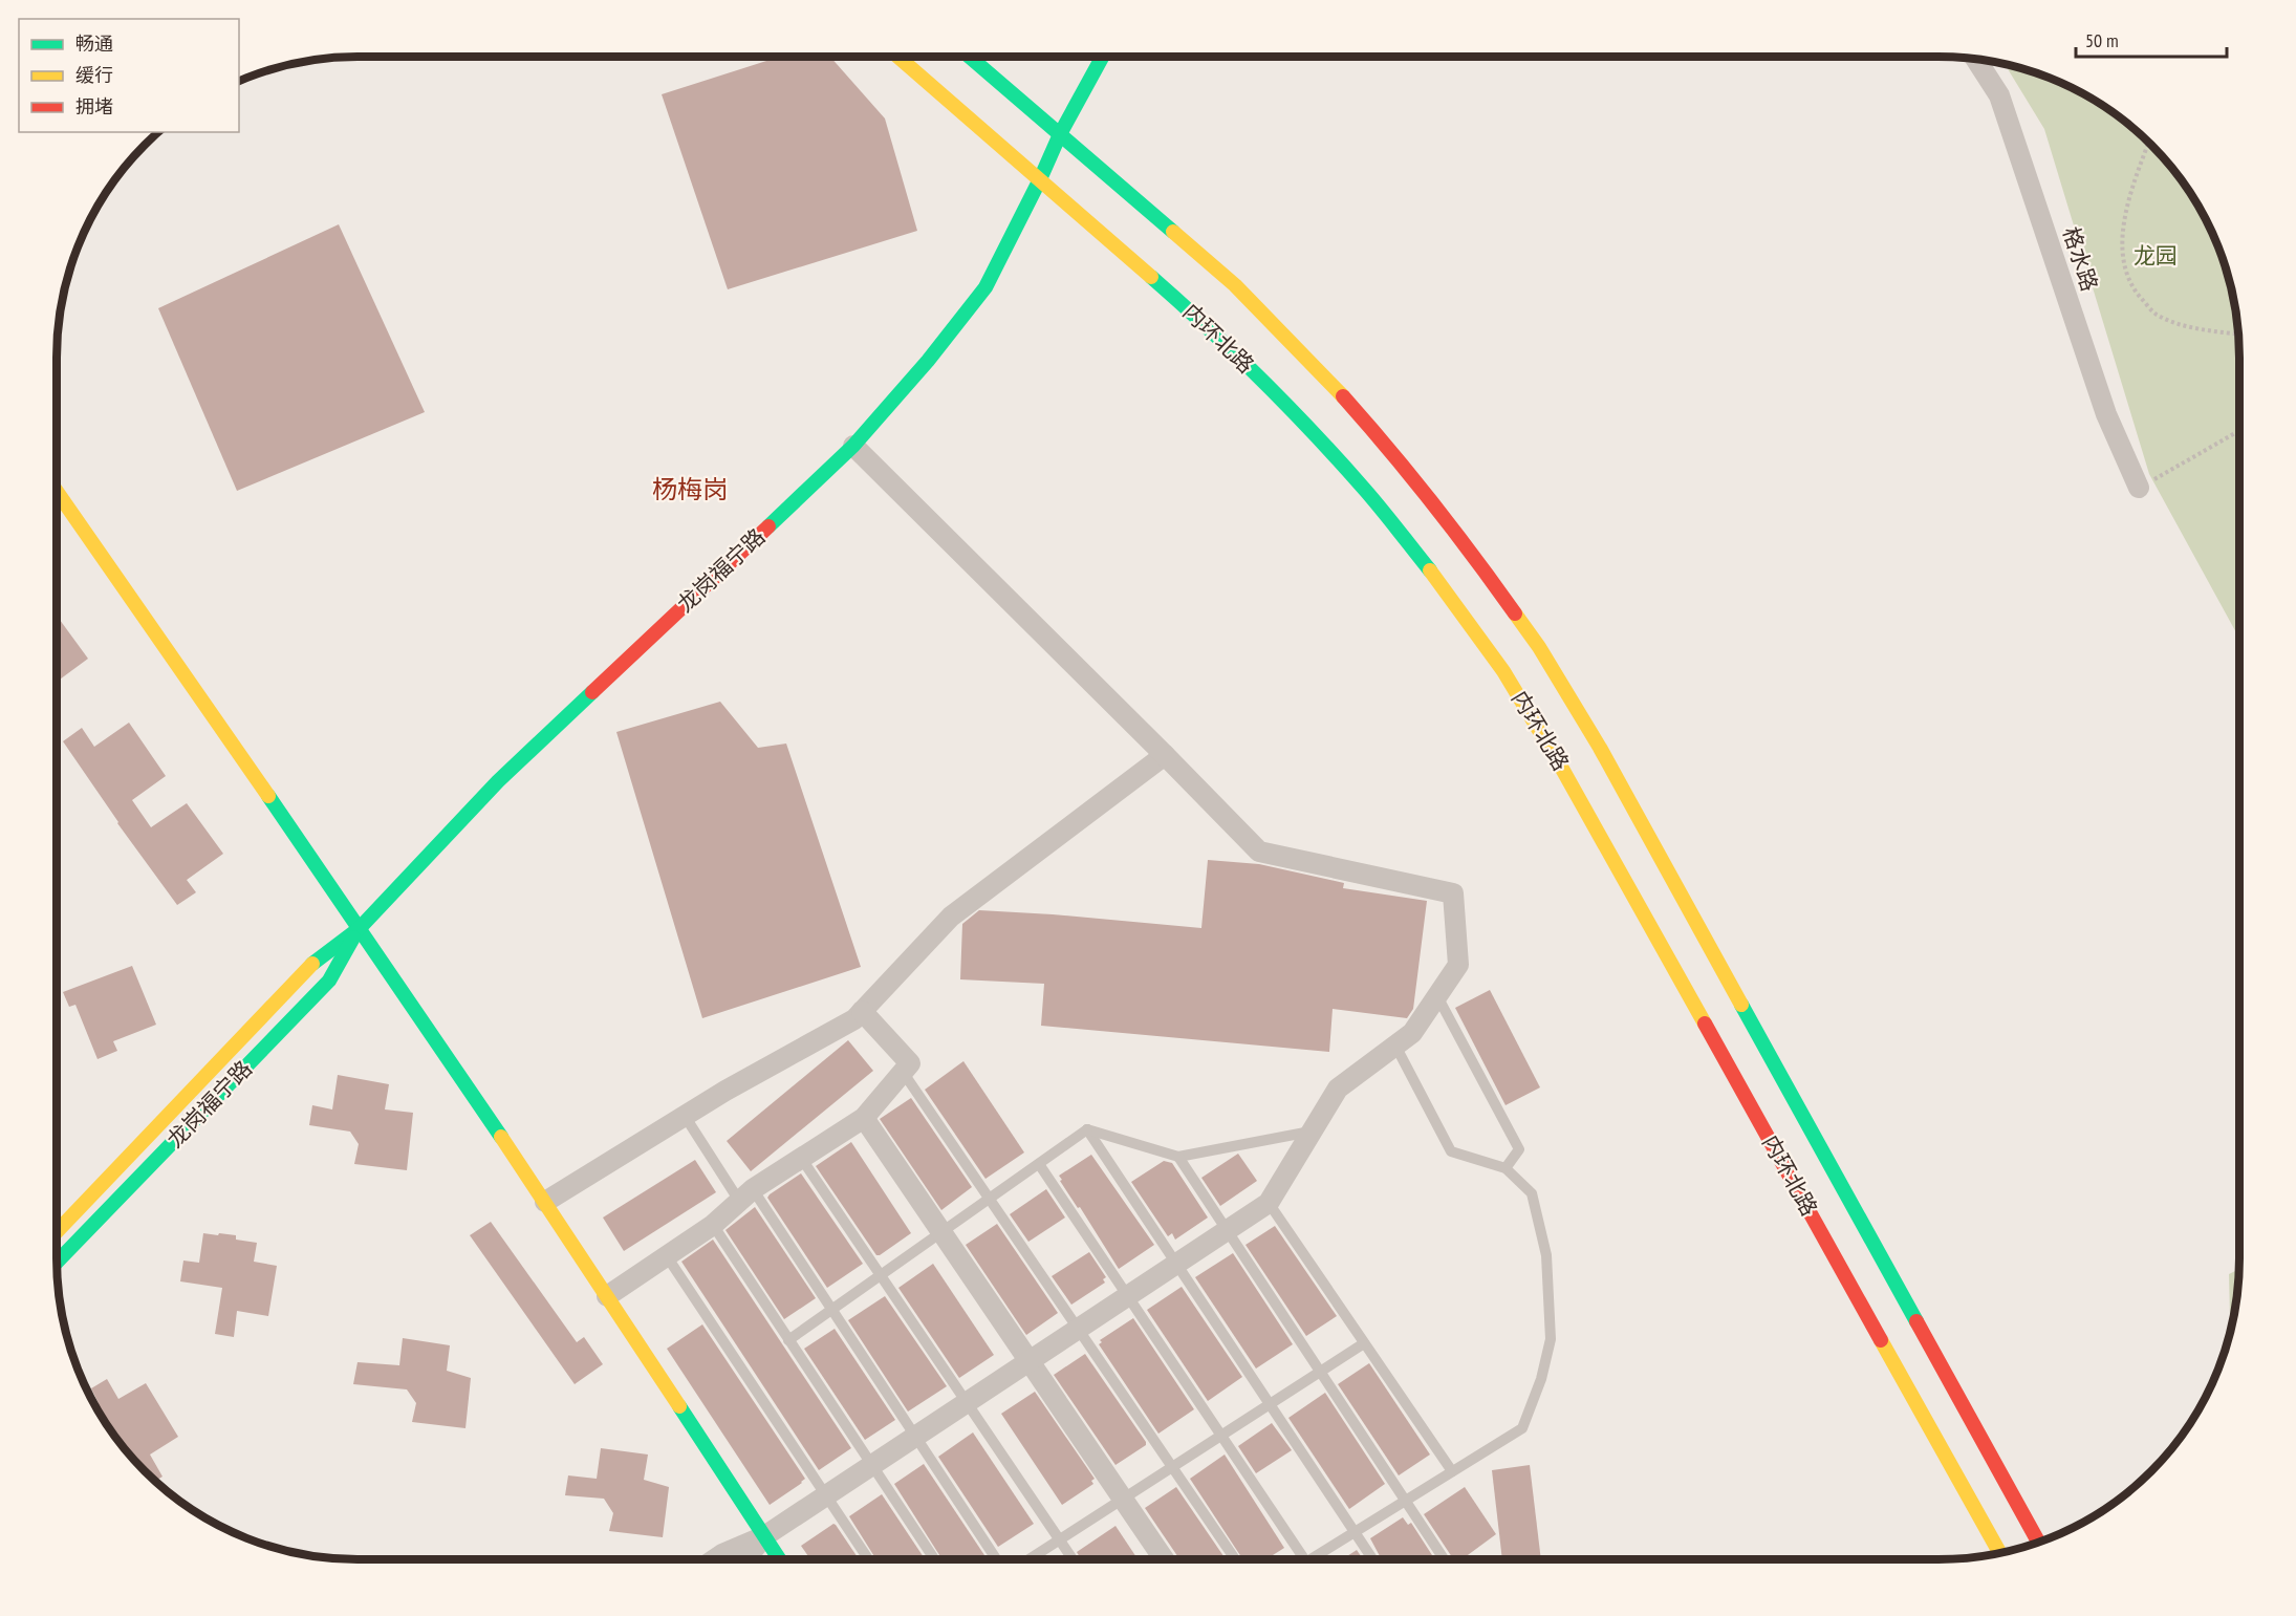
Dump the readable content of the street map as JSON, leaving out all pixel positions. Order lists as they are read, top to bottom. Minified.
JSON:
{"streets":{"main road":["内环北路","龙岗福宁路"],"street":["格水路"]},"crossings":[["内环北路","龙岗福宁路"]],"districts":["杨梅岗"],"parks":["龙园"],"legend":["畅通","缓行","拥堵"],"scale_bar":"50 m"}
